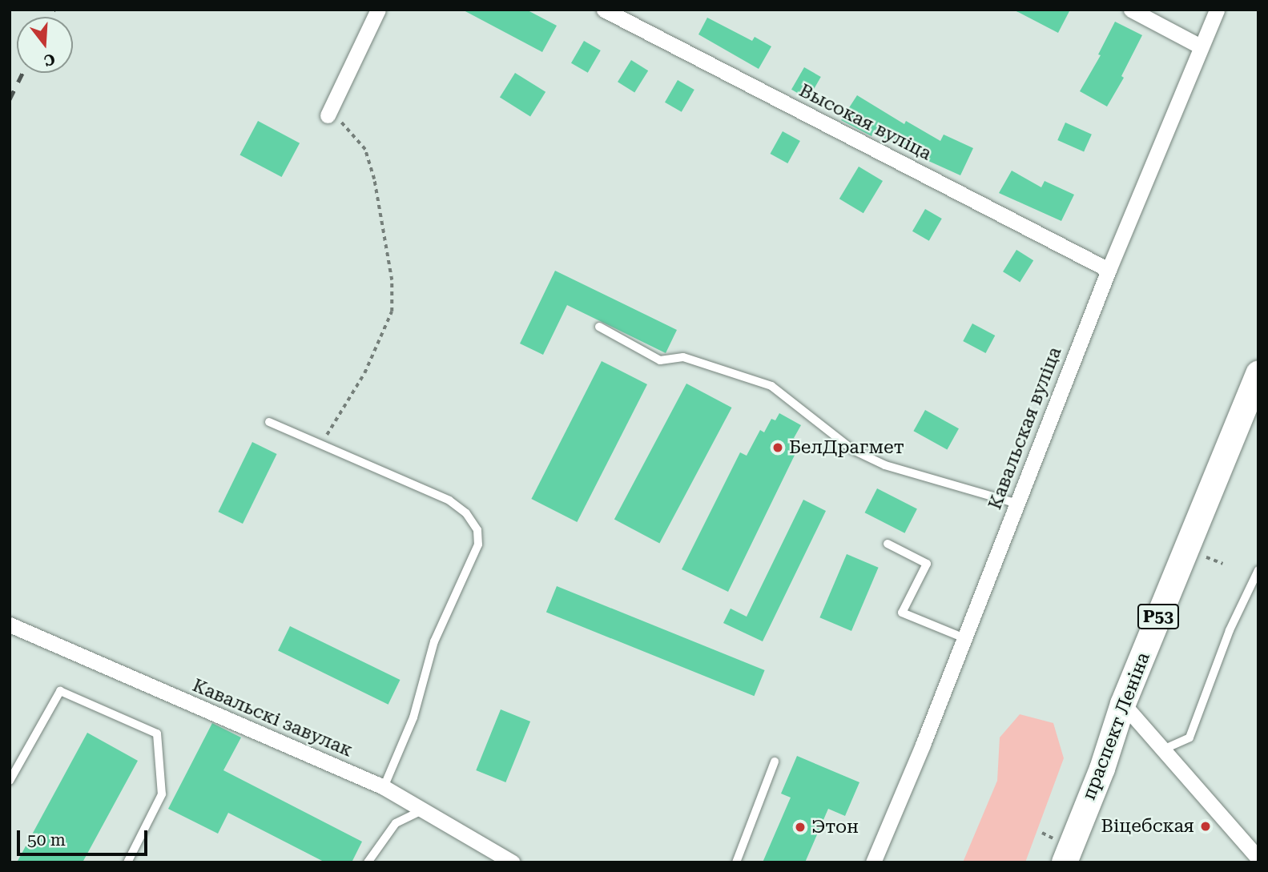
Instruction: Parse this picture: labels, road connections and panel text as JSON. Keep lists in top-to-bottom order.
{
  "streets": {
    "main road": ["Р53", "праспект Леніна"],
    "street": ["Высокая вуліца", "Кавальская вуліца", "Кавальскі завулак"]
  },
  "crossings": [
    ["Высокая вуліца", "Кавальская вуліца"]
  ],
  "places": ["БелДрагмет", "Віцебская", "Этон"],
  "scale_bar": "50 m",
  "north": "bottom"
}
